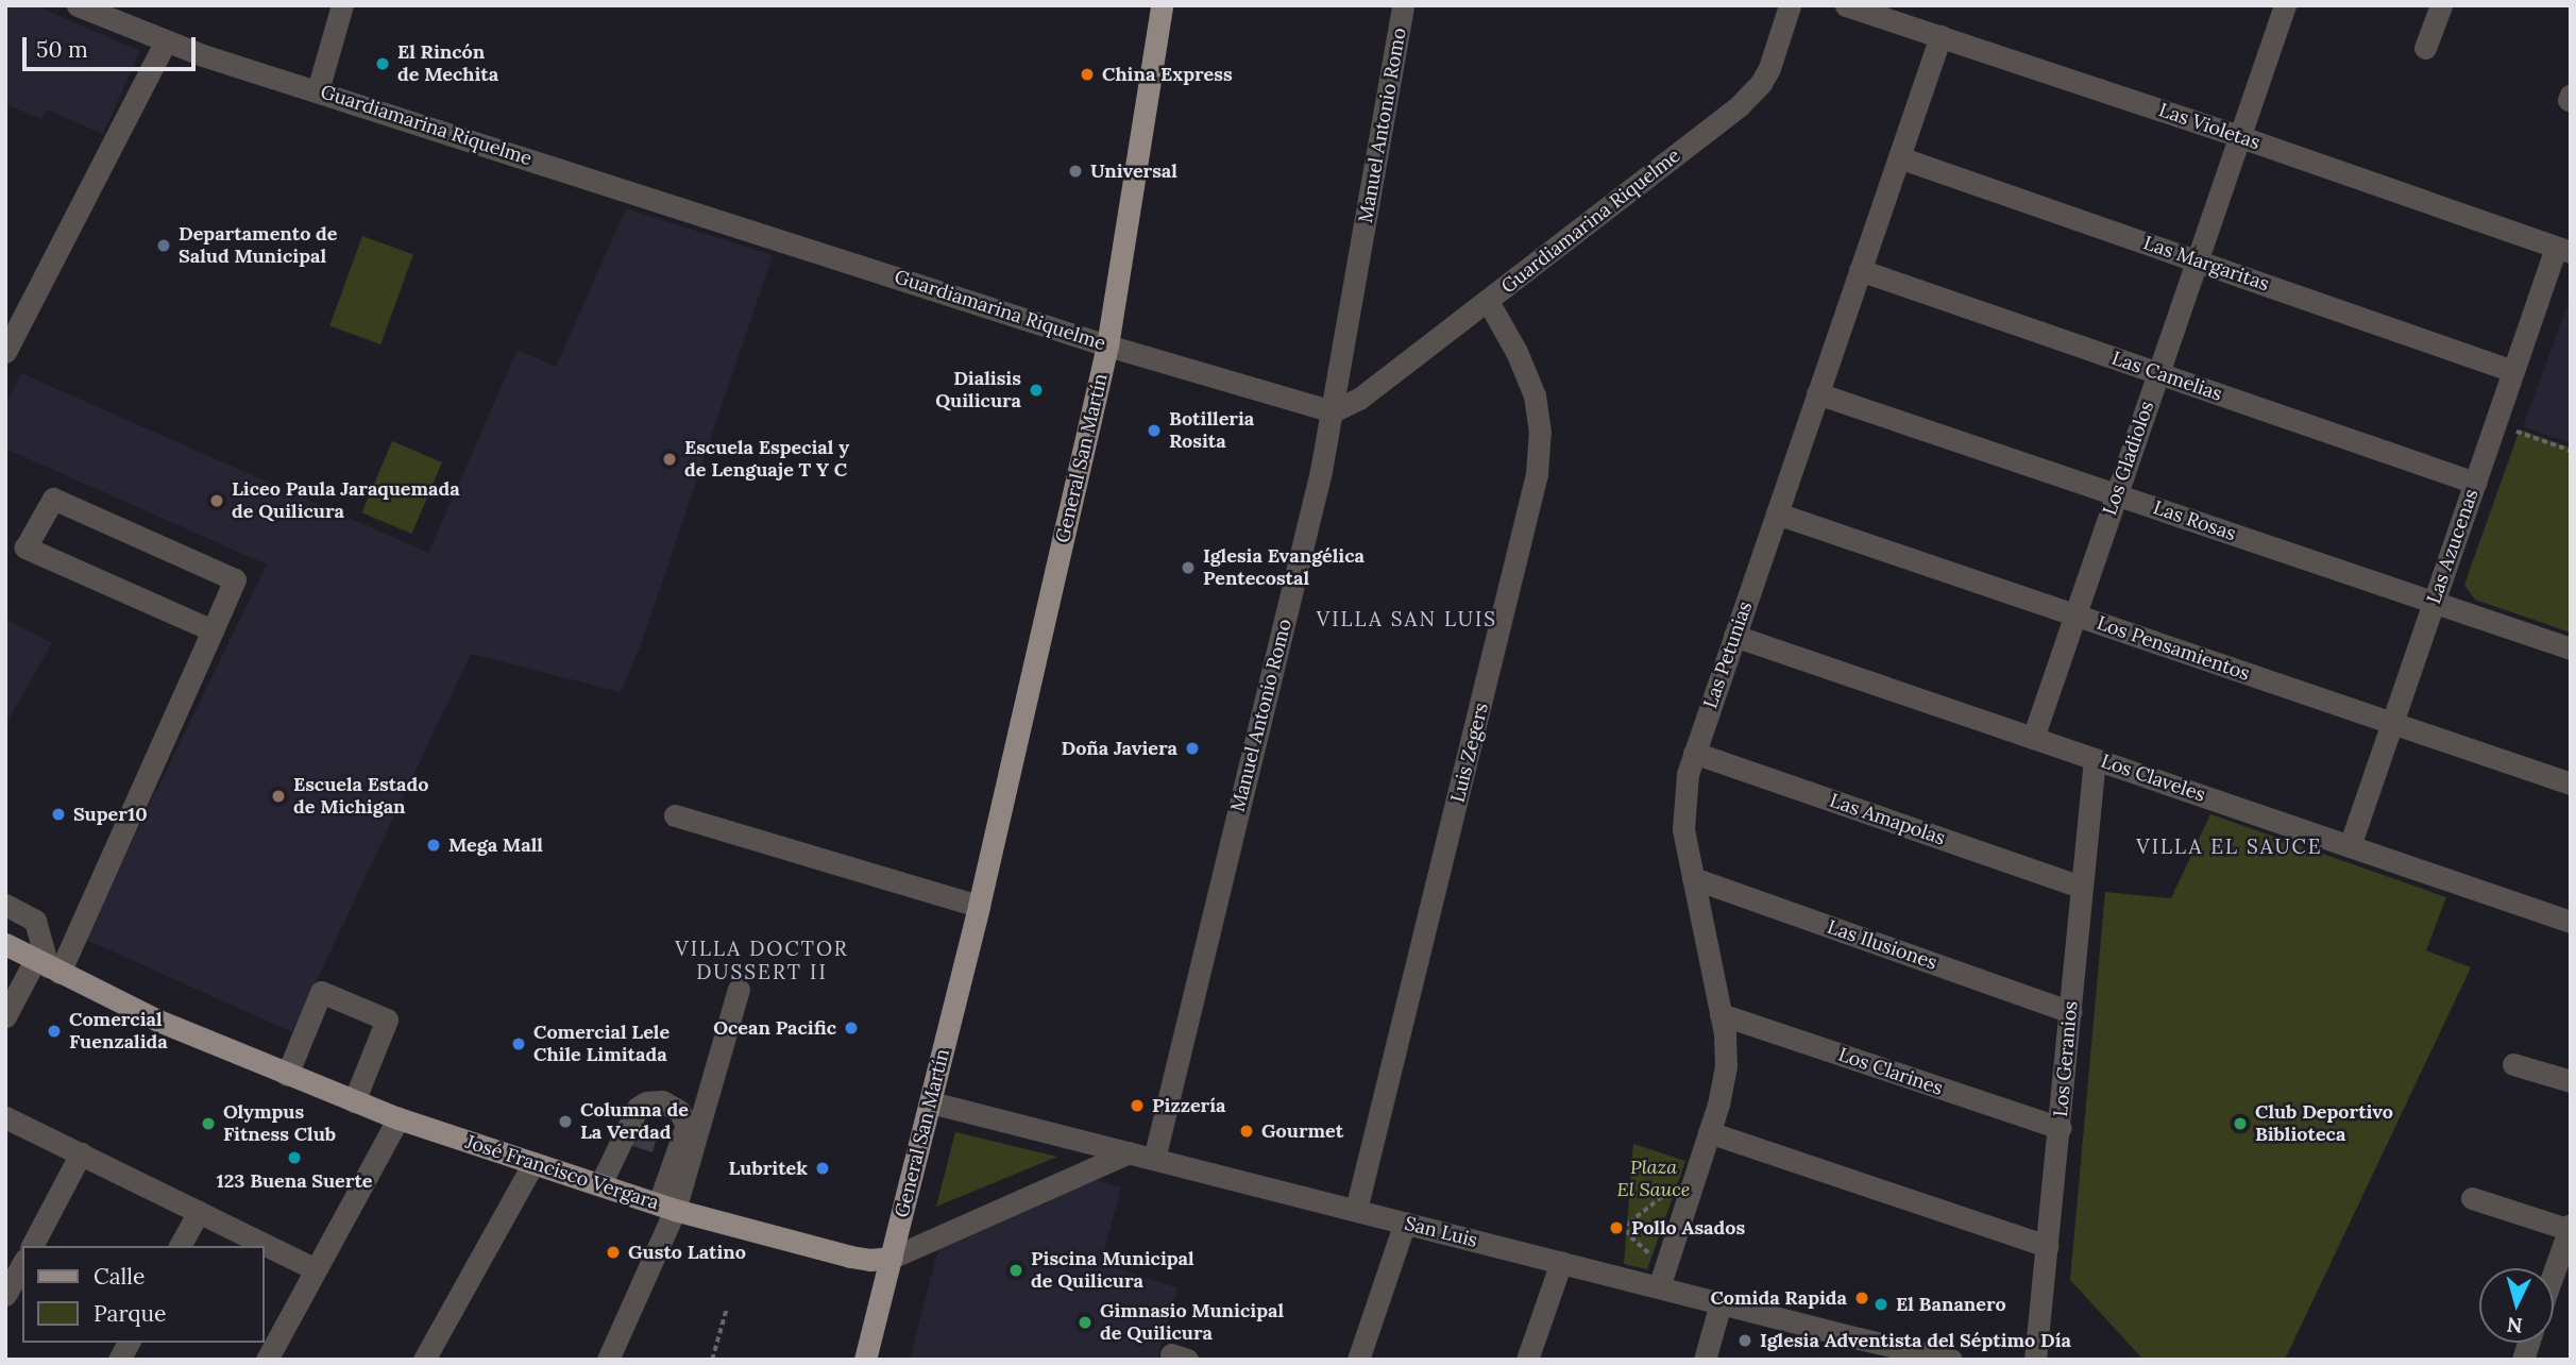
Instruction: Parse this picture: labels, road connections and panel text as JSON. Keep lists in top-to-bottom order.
{
  "streets": {
    "main road": ["General San Martín", "José Francisco Vergara"],
    "street": [
      "Guardiamarina Riquelme",
      "Manuel Antonio Romo",
      "Las Violetas",
      "Las Margaritas",
      "Las Camelias",
      "Los Gladiolos",
      "Las Rosas",
      "Las Azucenas",
      "Los Pensamientos",
      "Las Petunias",
      "Luis Zegers",
      "Los Claveles",
      "Las Amapolas",
      "Las Ilusiones",
      "Los Geranios",
      "Los Clarines",
      "San Luis"
    ]
  },
  "crossings": [
    ["Guardiamarina Riquelme", "Manuel Antonio Romo"],
    ["Guardiamarina Riquelme", "General San Martín"],
    ["Guardiamarina Riquelme", "Luis Zegers"],
    ["Manuel Antonio Romo", "San Luis"],
    ["Las Violetas", "Los Gladiolos"],
    ["Las Violetas", "Las Azucenas"],
    ["Las Violetas", "Las Petunias"],
    ["Las Margaritas", "Los Gladiolos"],
    ["Las Margaritas", "Las Azucenas"],
    ["Las Margaritas", "Las Petunias"],
    ["Las Camelias", "Los Gladiolos"],
    ["Las Camelias", "Las Azucenas"],
    ["Las Camelias", "Las Petunias"],
    ["General San Martín", "José Francisco Vergara"],
    ["General San Martín", "San Luis"],
    ["Los Gladiolos", "Las Rosas"],
    ["Los Gladiolos", "Los Pensamientos"],
    ["Los Gladiolos", "Los Claveles"],
    ["Las Rosas", "Las Azucenas"],
    ["Las Rosas", "Las Petunias"],
    ["Las Azucenas", "Los Pensamientos"],
    ["Las Azucenas", "Los Claveles"],
    ["Los Pensamientos", "Las Petunias"],
    ["Las Petunias", "Los Claveles"],
    ["Las Petunias", "Las Amapolas"],
    ["Las Petunias", "Las Ilusiones"],
    ["Las Petunias", "Los Clarines"],
    ["Las Petunias", "San Luis"],
    ["Luis Zegers", "San Luis"],
    ["Los Claveles", "Los Geranios"],
    ["Las Amapolas", "Los Geranios"],
    ["Las Ilusiones", "Los Geranios"],
    ["Los Geranios", "Los Clarines"],
    ["José Francisco Vergara", "San Luis"]
  ],
  "districts": ["VILLA SAN LUIS", "VILLA EL SAUCE", "VILLA DOCTOR DUSSERT II"],
  "parks": ["Plaza El Sauce"],
  "places": [
    "El Rincón de Mechita",
    "China Express",
    "Universal",
    "Departamento de Salud Municipal",
    "Dialisis Quilicura",
    "Botilleria Rosita",
    "Escuela Especial y de Lenguaje T Y C",
    "Liceo Paula Jaraquemada de Quilicura",
    "Iglesia Evangélica Pentecostal",
    "Doña Javiera",
    "Escuela Estado de Michigan",
    "Super10",
    "Mega Mall",
    "Ocean Pacific",
    "Comercial Fuenzalida",
    "Comercial Lele Chile Limitada",
    "Pizzería",
    "Columna de La Verdad",
    "Olympus Fitness Club",
    "Club Deportivo Biblioteca",
    "Gourmet",
    "123 Buena Suerte",
    "Lubritek",
    "Pollo Asados",
    "Gusto Latino",
    "Piscina Municipal de Quilicura",
    "Comida Rapida",
    "El Bananero",
    "Gimnasio Municipal de Quilicura",
    "Iglesia Adventista del Séptimo Día"
  ],
  "legend": ["Calle", "Parque"],
  "scale_bar": "50 m",
  "north": "bottom"
}
